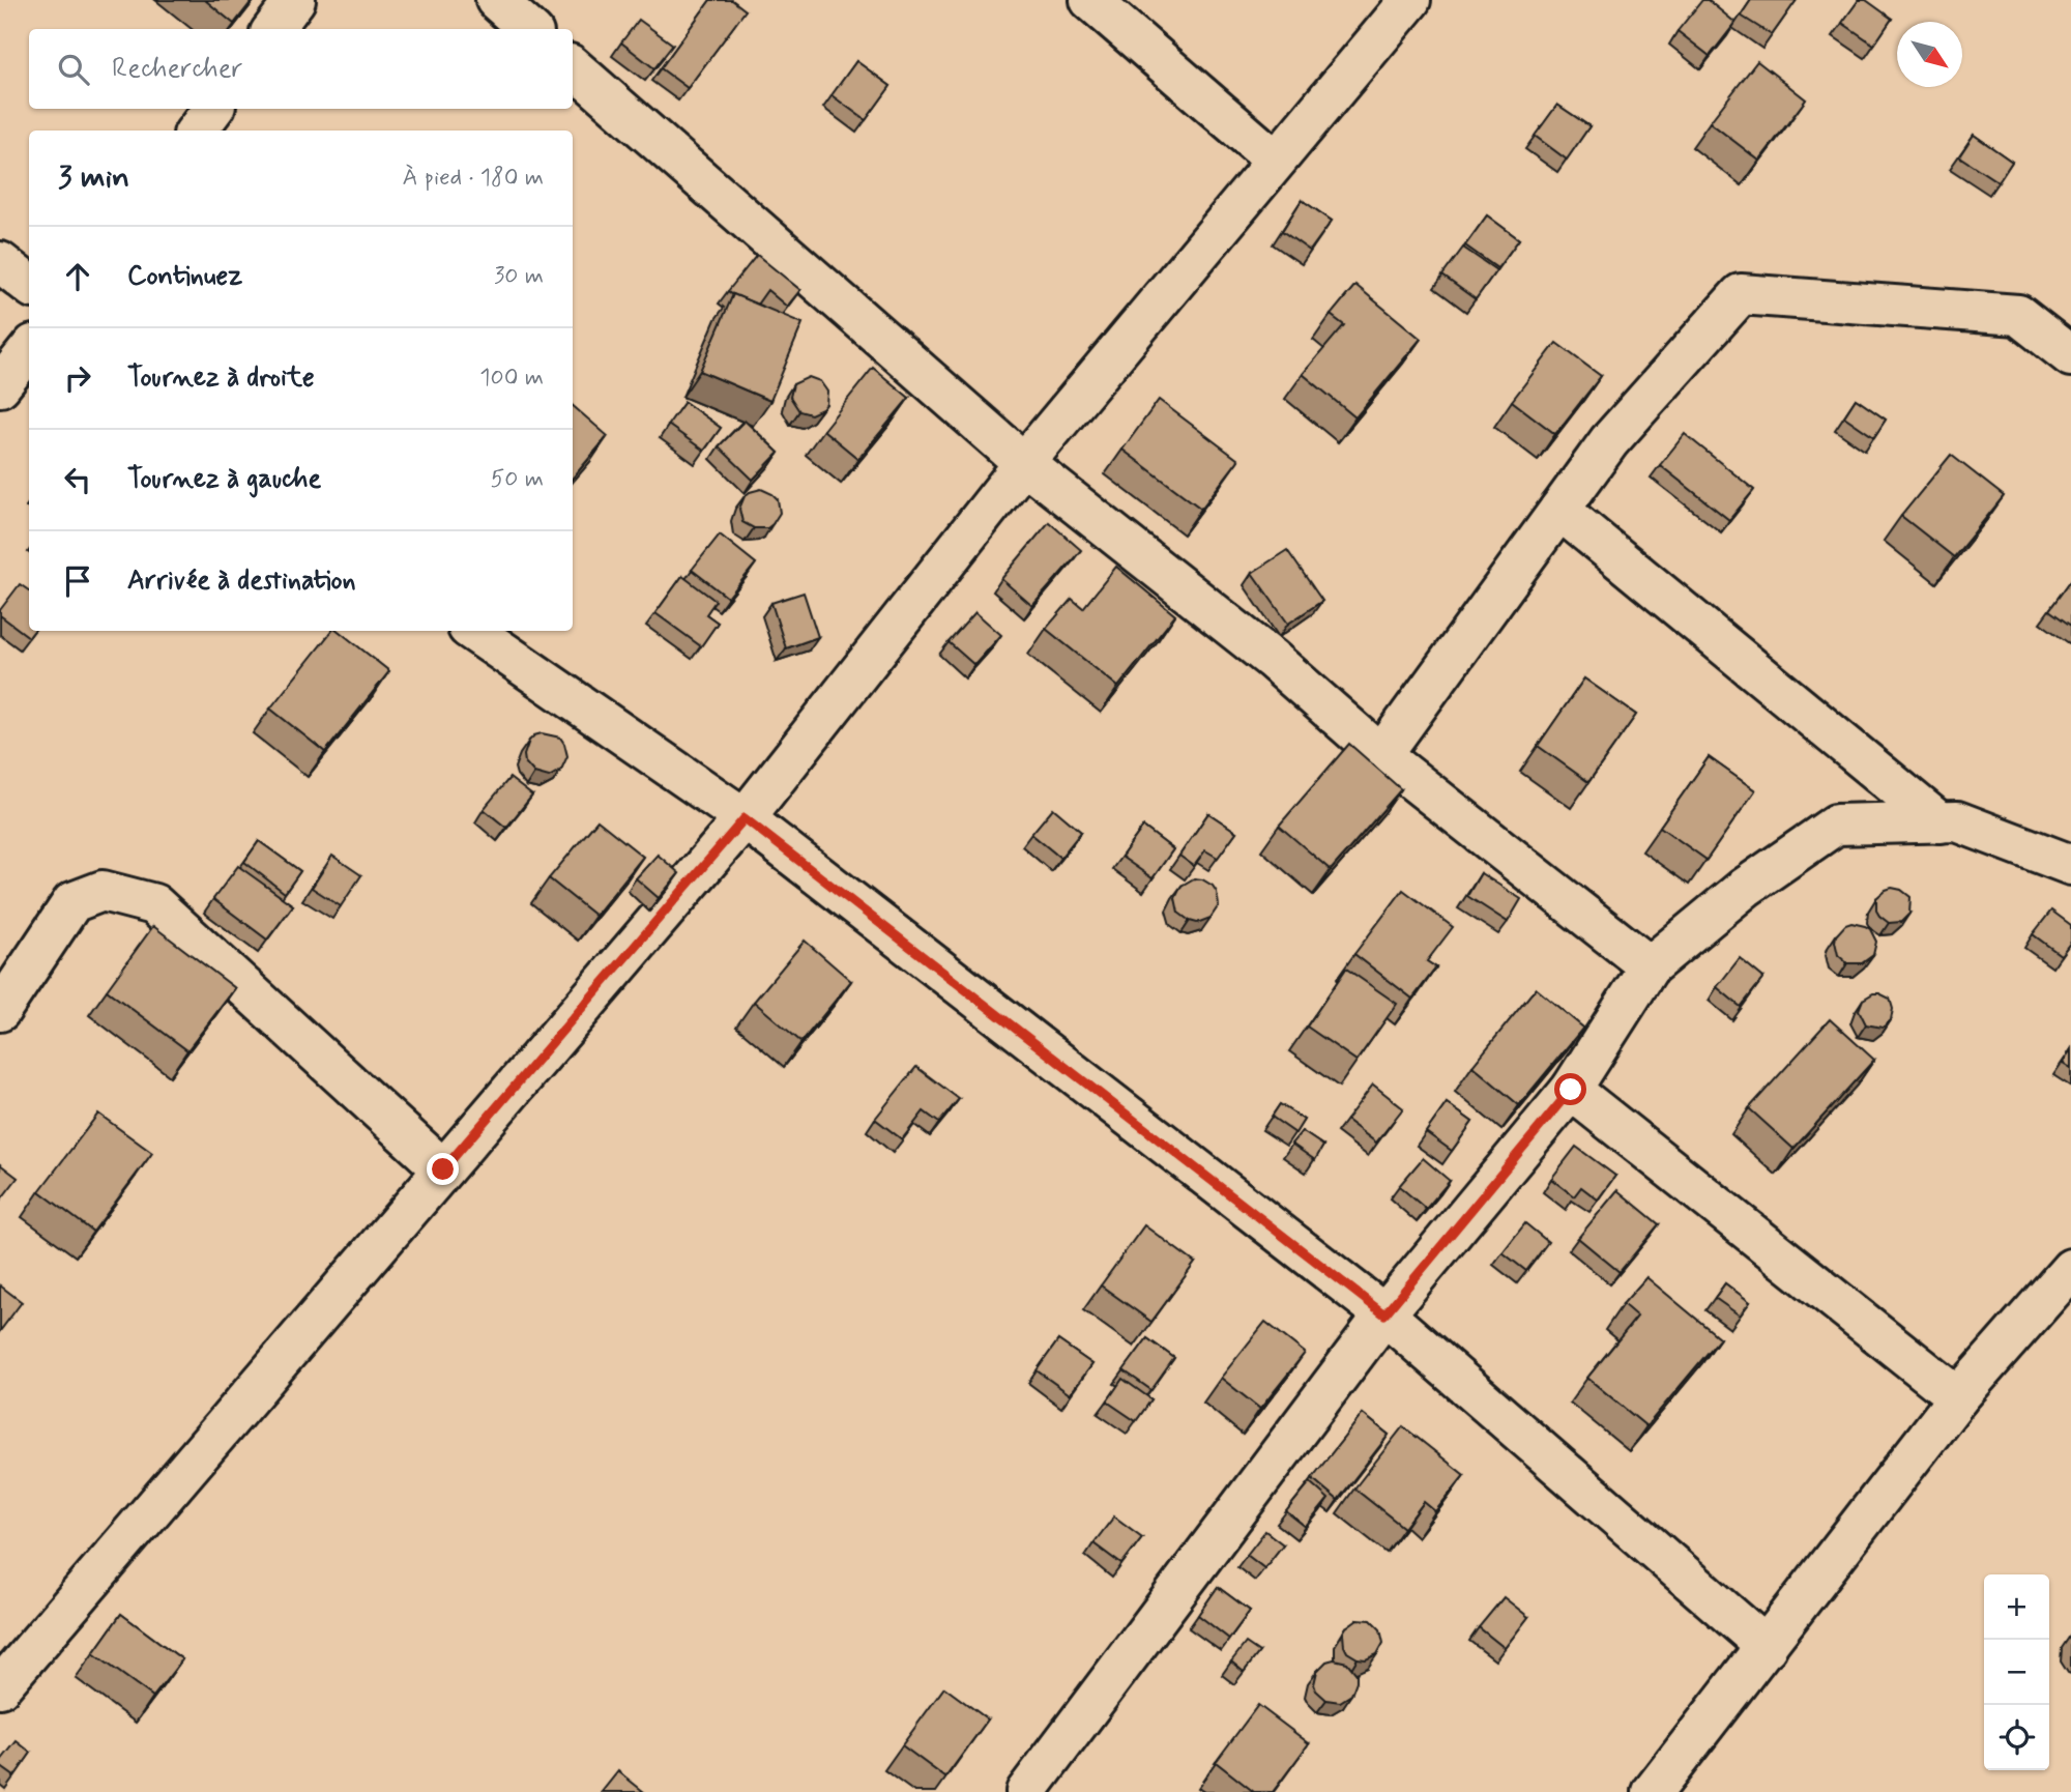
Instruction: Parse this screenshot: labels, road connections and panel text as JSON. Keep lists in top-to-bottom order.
{
  "north": "bottom right",
  "page": {
    "search": "Rechercher",
    "heading": ["3 min", "À pied · 180 m"],
    "list": [
      ["Continuez", "30 m"],
      ["Tournez à droite", "100 m"],
      ["Tournez à gauche", "50 m"],
      "Arrivée à destination"
    ],
    "map_buttons": ["+", "−"]
  }
}
